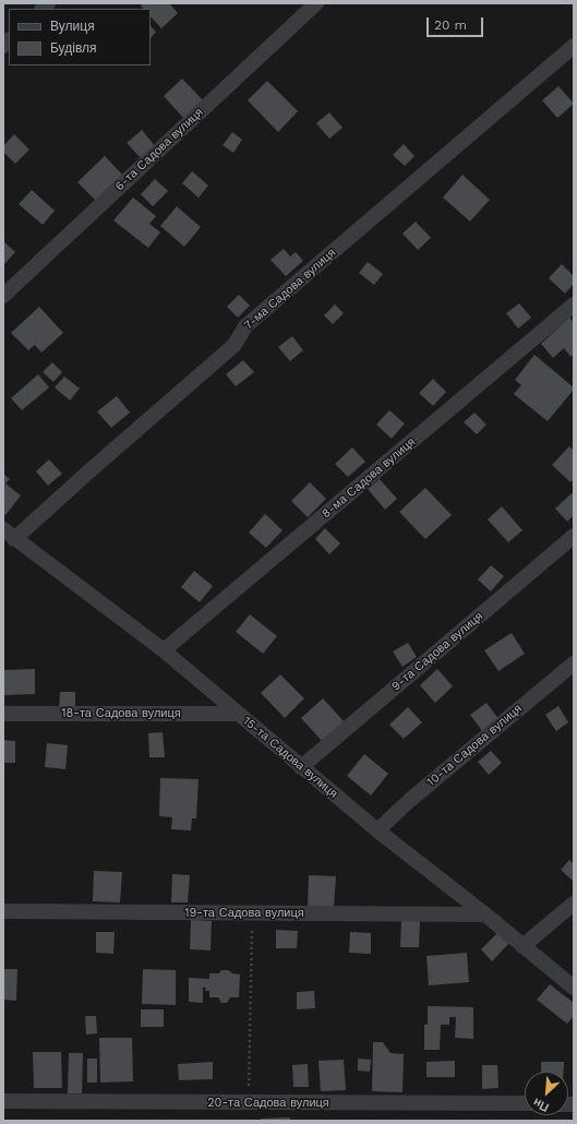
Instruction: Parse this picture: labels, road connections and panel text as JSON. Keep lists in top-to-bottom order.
{
  "streets": {
    "street": [
      "6-та Садова вулиця",
      "7-ма Садова вулиця",
      "8-ма Садова вулиця",
      "9-та Садова вулиця",
      "18-та Садова вулиця",
      "10-та Садова вулиця",
      "15-та Садова вулиця",
      "19-та Садова вулиця",
      "20-та Садова вулиця"
    ]
  },
  "crossings": [
    ["7-ма Садова вулиця", "15-та Садова вулиця"],
    ["8-ма Садова вулиця", "15-та Садова вулиця"],
    ["9-та Садова вулиця", "15-та Садова вулиця"],
    ["18-та Садова вулиця", "15-та Садова вулиця"],
    ["10-та Садова вулиця", "15-та Садова вулиця"],
    ["15-та Садова вулиця", "19-та Садова вулиця"]
  ],
  "legend": ["Вулиця", "Будівля"],
  "scale_bar": "20 m",
  "north": "bottom left"
}
